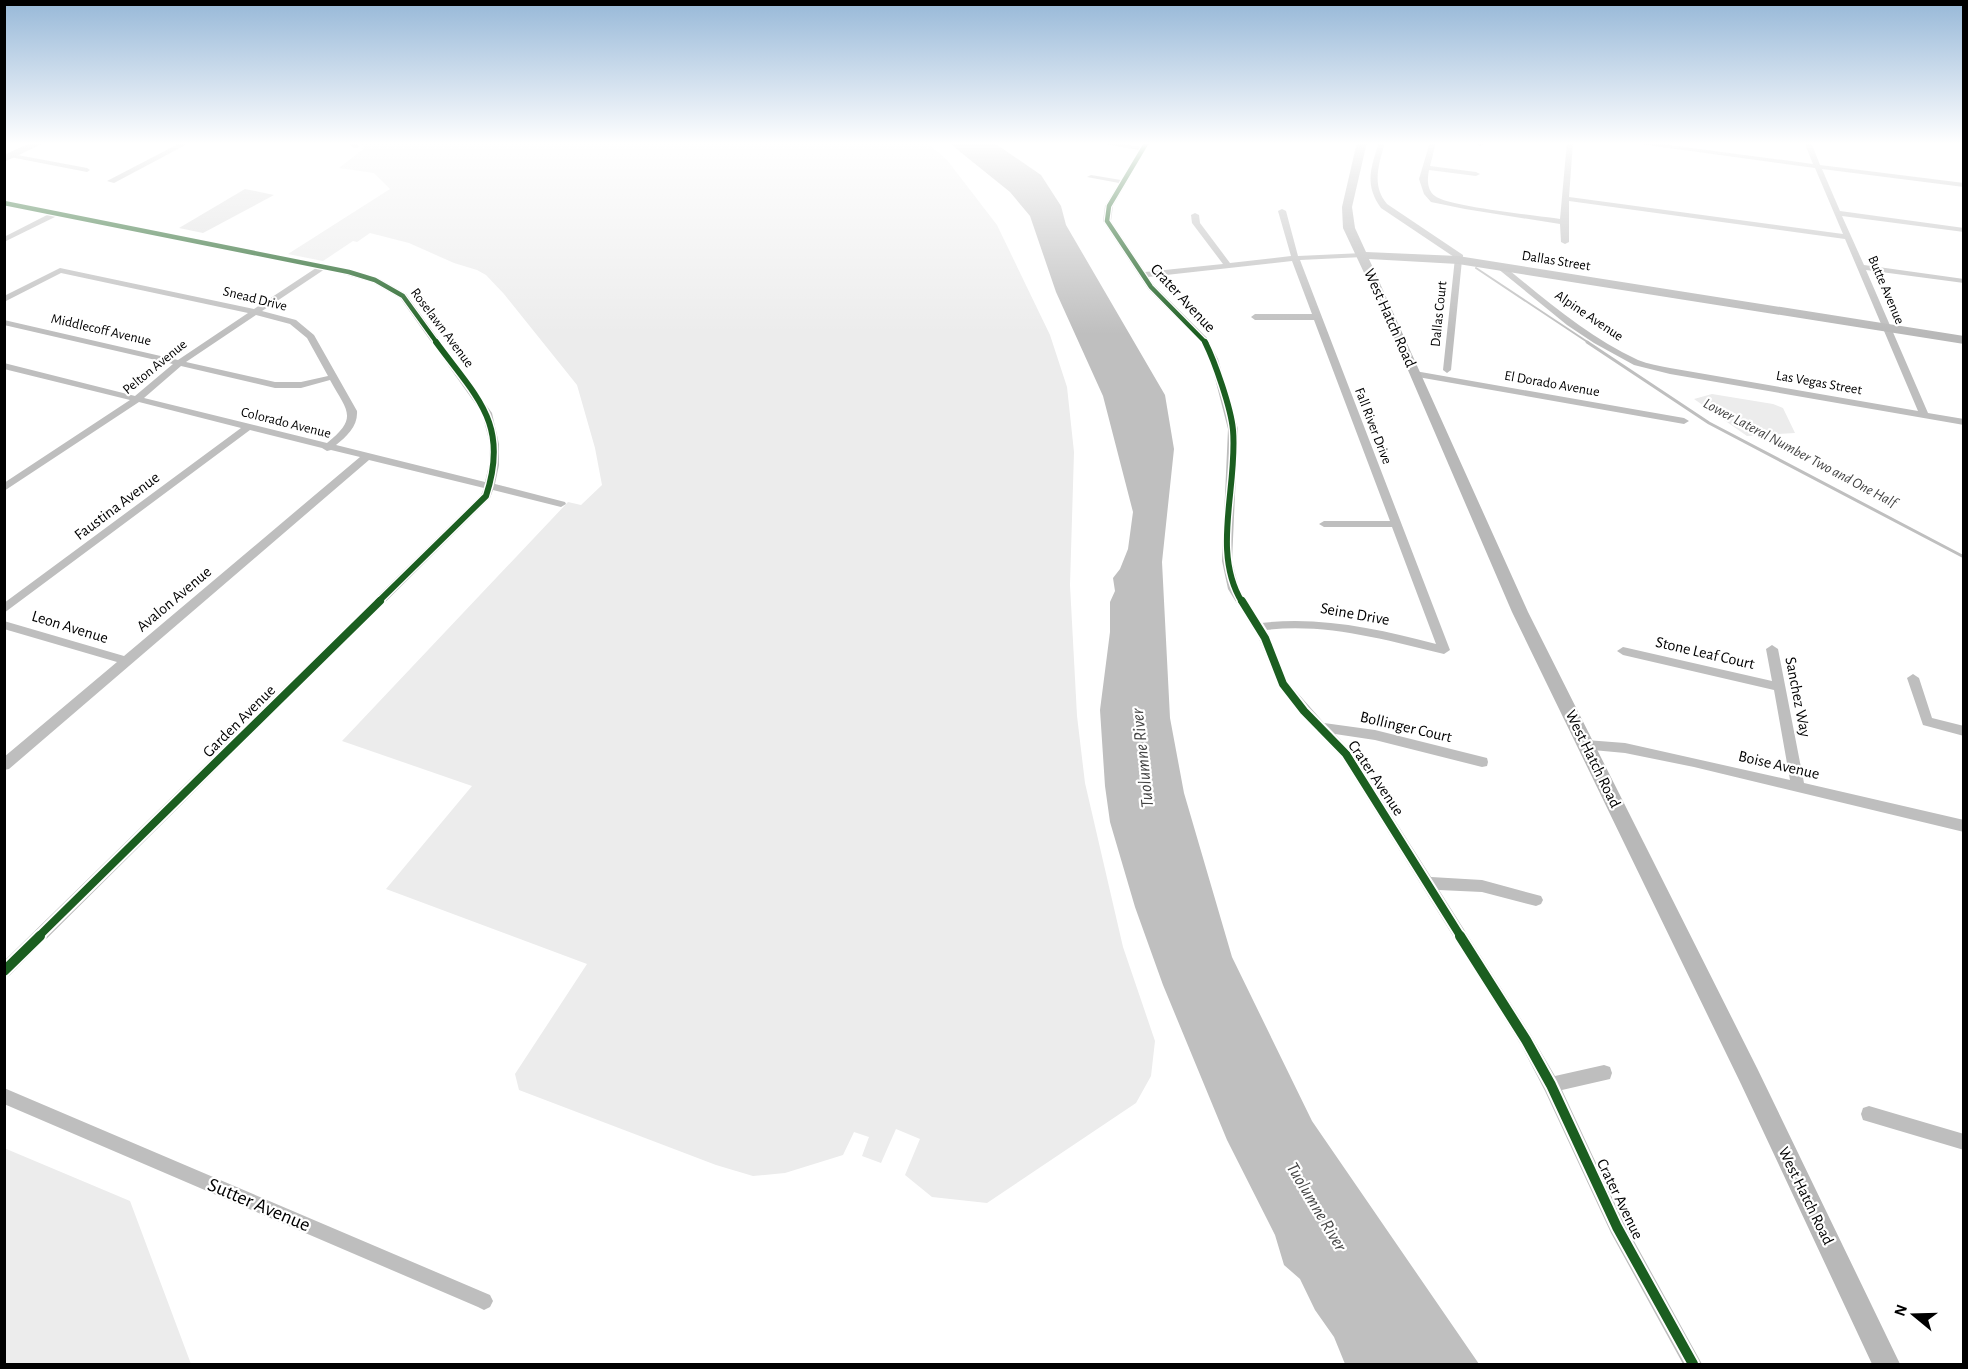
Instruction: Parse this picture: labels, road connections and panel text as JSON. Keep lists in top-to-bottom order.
{
  "streets": {
    "main road": ["Dallas Street", "West Hatch Road"],
    "street": [
      "Butte Avenue",
      "Crater Avenue",
      "Snead Drive",
      "Dallas Court",
      "Alpine Avenue",
      "Roselawn Avenue",
      "Middlecoff Avenue",
      "Pelton Avenue",
      "Las Vegas Street",
      "El Dorado Avenue",
      "Colorado Avenue",
      "Fall River Drive",
      "Faustina Avenue",
      "Avalon Avenue",
      "Seine Drive",
      "Leon Avenue",
      "Stone Leaf Court",
      "Sanchez Way",
      "Garden Avenue",
      "Bollinger Court",
      "Boise Avenue",
      "Sutter Avenue"
    ]
  },
  "crossings": [
    ["Dallas Street", "Butte Avenue"],
    ["Dallas Street", "Crater Avenue"],
    ["Dallas Street", "Dallas Court"],
    ["Dallas Street", "Alpine Avenue"],
    ["Dallas Street", "West Hatch Road"],
    ["Dallas Street", "Fall River Drive"],
    ["Butte Avenue", "Las Vegas Street"],
    ["Crater Avenue", "Seine Drive"],
    ["Crater Avenue", "Bollinger Court"],
    ["Snead Drive", "Middlecoff Avenue"],
    ["Snead Drive", "Pelton Avenue"],
    ["Snead Drive", "Colorado Avenue"],
    ["Alpine Avenue", "Las Vegas Street"],
    ["West Hatch Road", "El Dorado Avenue"],
    ["West Hatch Road", "Boise Avenue"],
    ["Roselawn Avenue", "Pelton Avenue"],
    ["Roselawn Avenue", "Colorado Avenue"],
    ["Roselawn Avenue", "Garden Avenue"],
    ["Middlecoff Avenue", "Pelton Avenue"],
    ["Pelton Avenue", "Colorado Avenue"],
    ["Colorado Avenue", "Faustina Avenue"],
    ["Colorado Avenue", "Avalon Avenue"],
    ["Colorado Avenue", "Garden Avenue"],
    ["Fall River Drive", "Seine Drive"],
    ["Avalon Avenue", "Leon Avenue"],
    ["Stone Leaf Court", "Sanchez Way"],
    ["Sanchez Way", "Boise Avenue"]
  ],
  "water": ["Lower Lateral Number Two and One Half", "Tuolumne River"],
  "north": "left"
}
